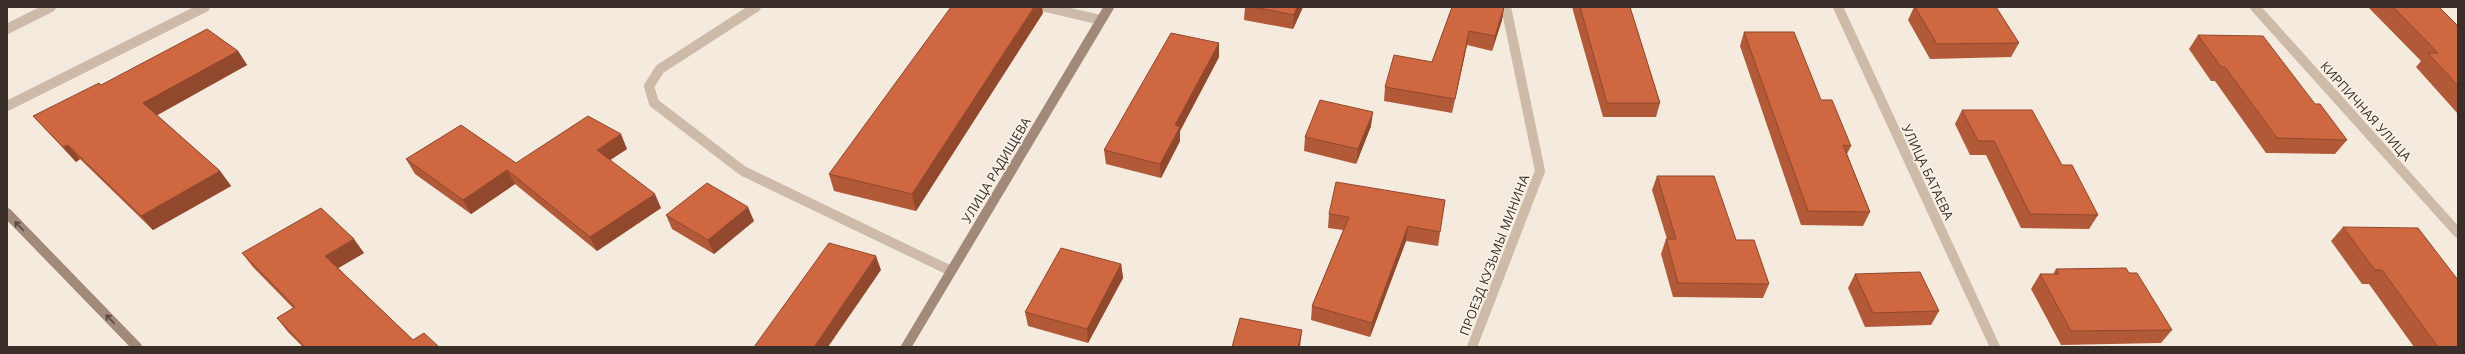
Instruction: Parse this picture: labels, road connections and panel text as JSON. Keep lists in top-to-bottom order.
{
  "streets": {
    "main road": ["УЛИЦА РАДИЩЕВА"],
    "street": ["КИРПИЧНАЯ УЛИЦА", "УЛИЦА БАТАЕВА", "ПРОЕЗД КУЗЬМЫ МИНИНА"]
  }
}
